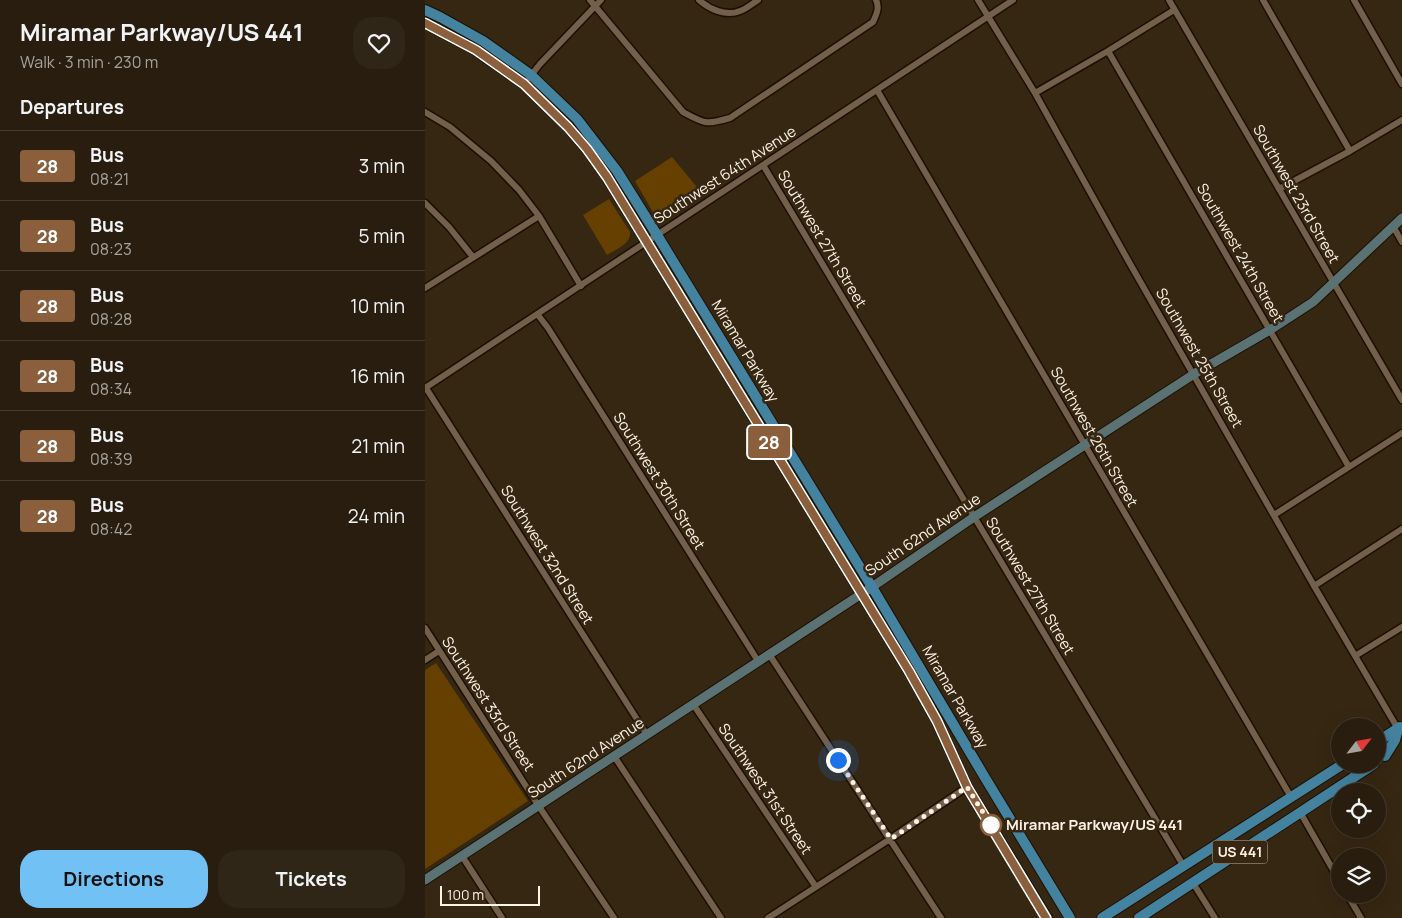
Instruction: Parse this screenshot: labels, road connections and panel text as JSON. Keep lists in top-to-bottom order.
{
  "streets": {
    "main road": ["Miramar Parkway", "US 441"],
    "street": [
      "Southwest 64th Avenue",
      "Southwest 23rd Street",
      "Southwest 27th Street",
      "Southwest 24th Street",
      "Southwest 25th Street",
      "Southwest 26th Street",
      "Southwest 30th Street",
      "South 62nd Avenue",
      "Southwest 32nd Street",
      "Southwest 33rd Street",
      "Southwest 31st Street"
    ]
  },
  "crossings": [
    ["Southwest 64th Avenue", "Southwest 27th Street"],
    ["Southwest 64th Avenue", "Miramar Parkway"],
    ["Southwest 64th Avenue", "Southwest 25th Street"],
    ["Southwest 64th Avenue", "Southwest 26th Street"],
    ["Southwest 64th Avenue", "Southwest 30th Street"],
    ["Southwest 64th Avenue", "Southwest 32nd Street"],
    ["Southwest 23rd Street", "South 62nd Avenue"],
    ["Southwest 27th Street", "South 62nd Avenue"],
    ["Southwest 27th Street", "US 441"],
    ["Southwest 24th Street", "South 62nd Avenue"],
    ["Miramar Parkway", "South 62nd Avenue"],
    ["Southwest 25th Street", "South 62nd Avenue"],
    ["Southwest 26th Street", "South 62nd Avenue"],
    ["Southwest 26th Street", "US 441"],
    ["Southwest 30th Street", "South 62nd Avenue"],
    ["South 62nd Avenue", "Southwest 32nd Street"],
    ["South 62nd Avenue", "Southwest 33rd Street"],
    ["South 62nd Avenue", "Southwest 31st Street"]
  ],
  "places": ["Miramar Parkway/US 441"],
  "lines": ["bus line 28"],
  "scale_bar": "100 m",
  "north": "top right",
  "page": {
    "heading": [
      ["Miramar Parkway/US 441", "Walk · 3 min · 230 m"],
      "Departures"
    ],
    "on_map": "28",
    "list": [
      {
        "mark": "28",
        "name": "Bus",
        "note": "08:21",
        "value": "3 min"
      },
      {
        "mark": "28",
        "name": "Bus",
        "note": "08:23",
        "value": "5 min"
      },
      {
        "mark": "28",
        "name": "Bus",
        "note": "08:28",
        "value": "10 min"
      },
      {
        "mark": "28",
        "name": "Bus",
        "note": "08:34",
        "value": "16 min"
      },
      {
        "mark": "28",
        "name": "Bus",
        "note": "08:39",
        "value": "21 min"
      },
      {
        "mark": "28",
        "name": "Bus",
        "note": "08:42",
        "value": "24 min"
      }
    ],
    "buttons": ["Directions", "Tickets"],
    "scale": "100 m"
  }
}
